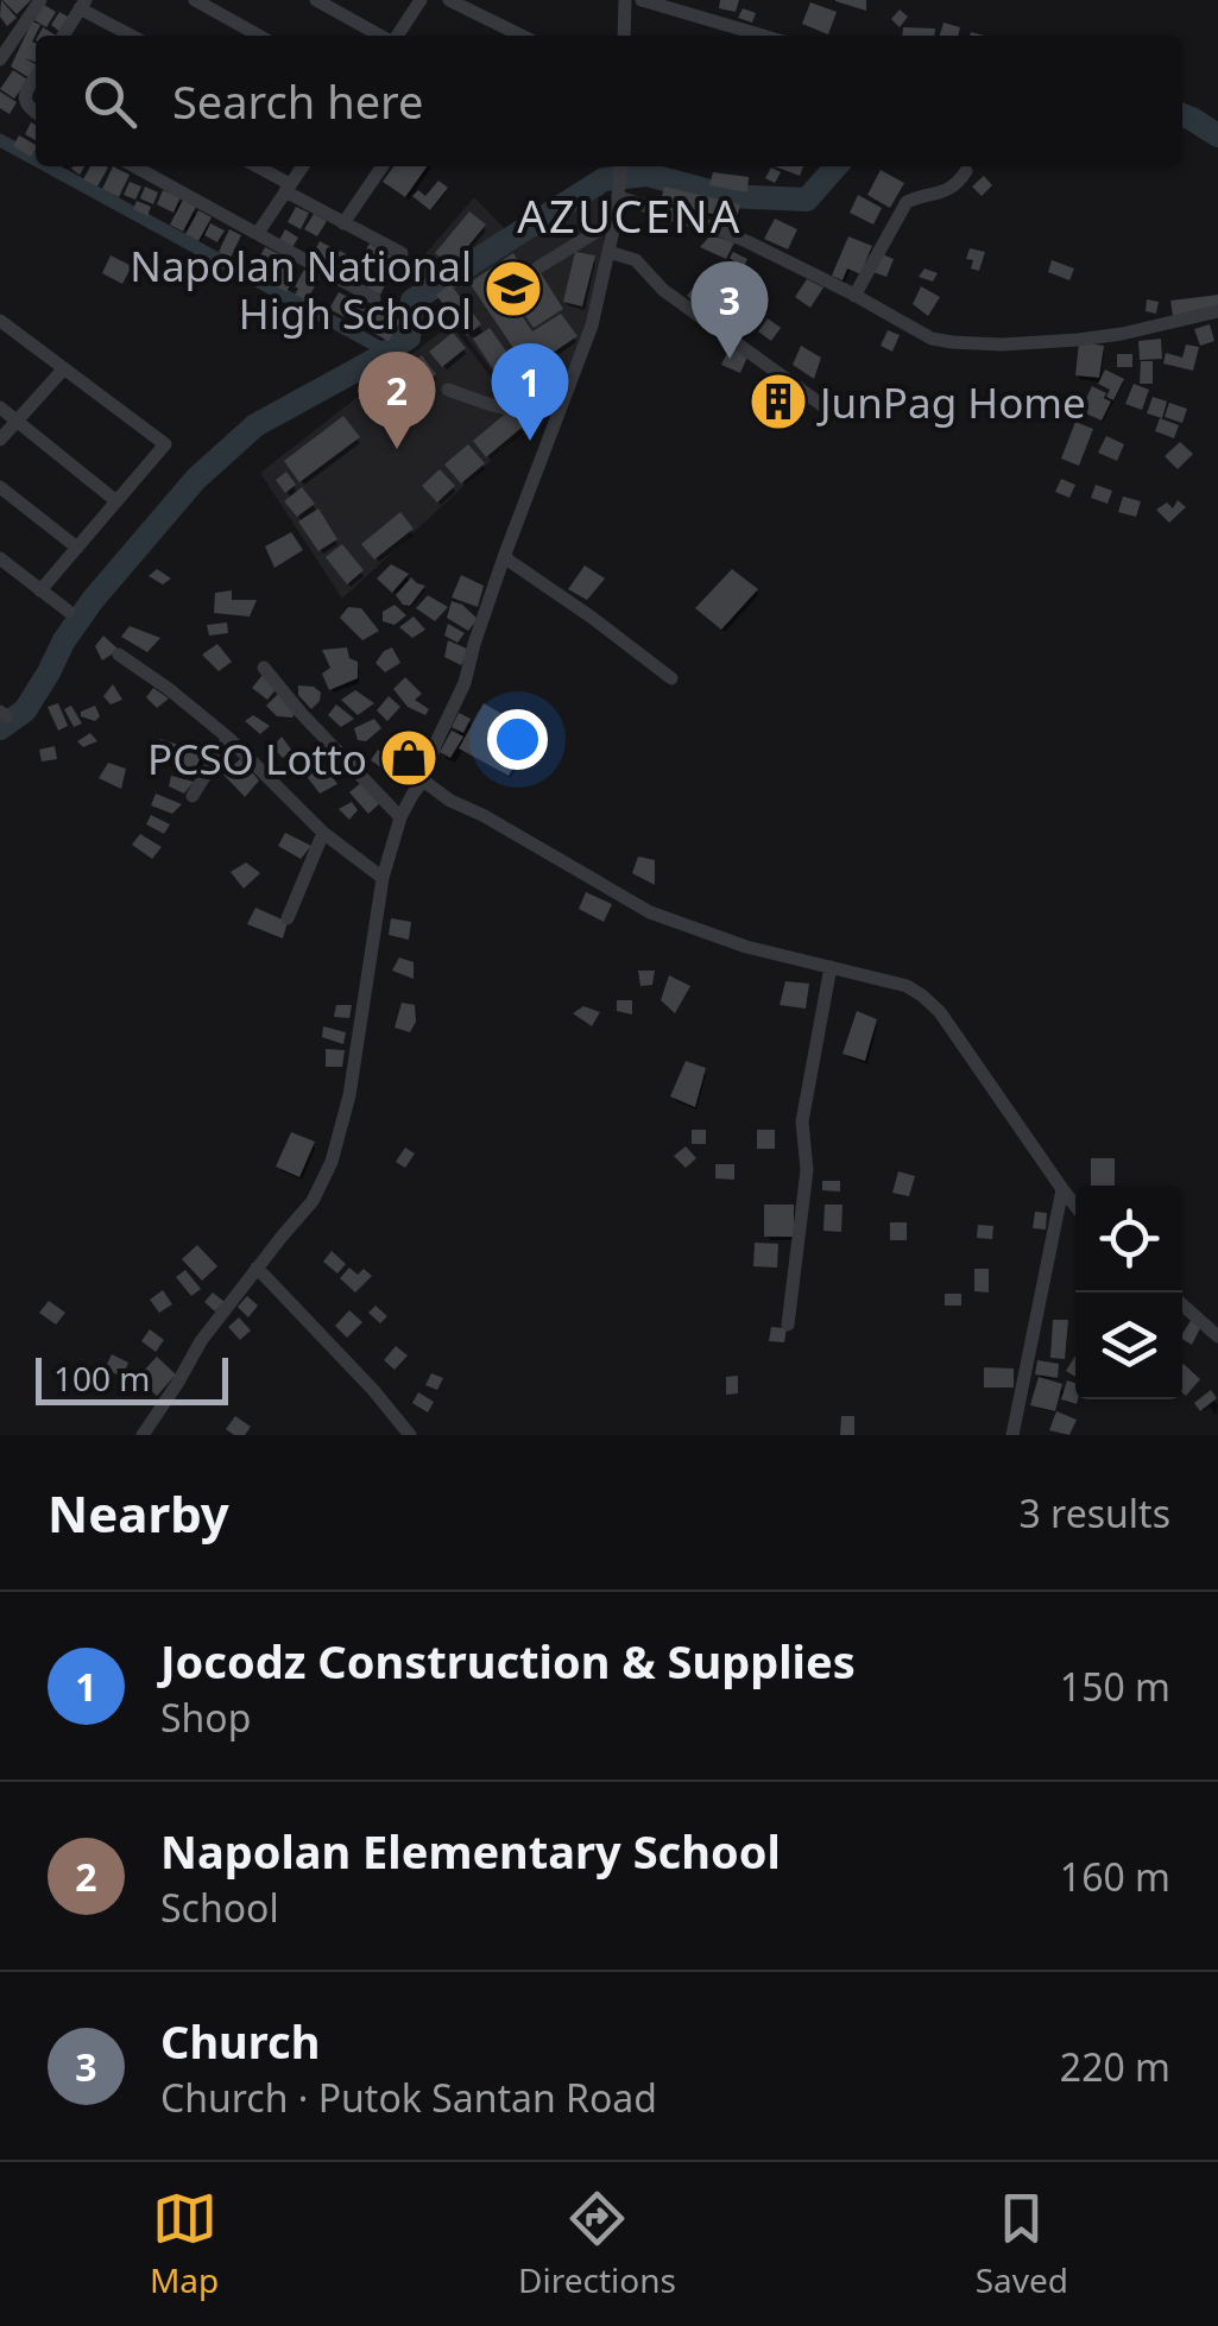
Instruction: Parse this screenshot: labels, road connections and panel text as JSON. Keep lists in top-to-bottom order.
{
  "districts": ["AZUCENA"],
  "places": {
    "school or university": ["Napolan National High School"],
    "building": ["JunPag Home"],
    "shop": ["PCSO Lotto"]
  },
  "scale_bar": "100 m",
  "page": {
    "search": "Search here",
    "pins": ["3", "1", "2"],
    "scale": "100 m",
    "heading": ["Nearby", "3 results"],
    "list": [
      {
        "mark": "1",
        "name": "Jocodz Construction & Supplies",
        "note": "Shop",
        "value": "150 m"
      },
      {
        "mark": "2",
        "name": "Napolan Elementary School",
        "note": "School",
        "value": "160 m"
      },
      {
        "mark": "3",
        "name": "Church",
        "note": "Church · Putok Santan Road",
        "value": "220 m"
      }
    ],
    "nav": ["Map", "Directions", "Saved"]
  }
}
